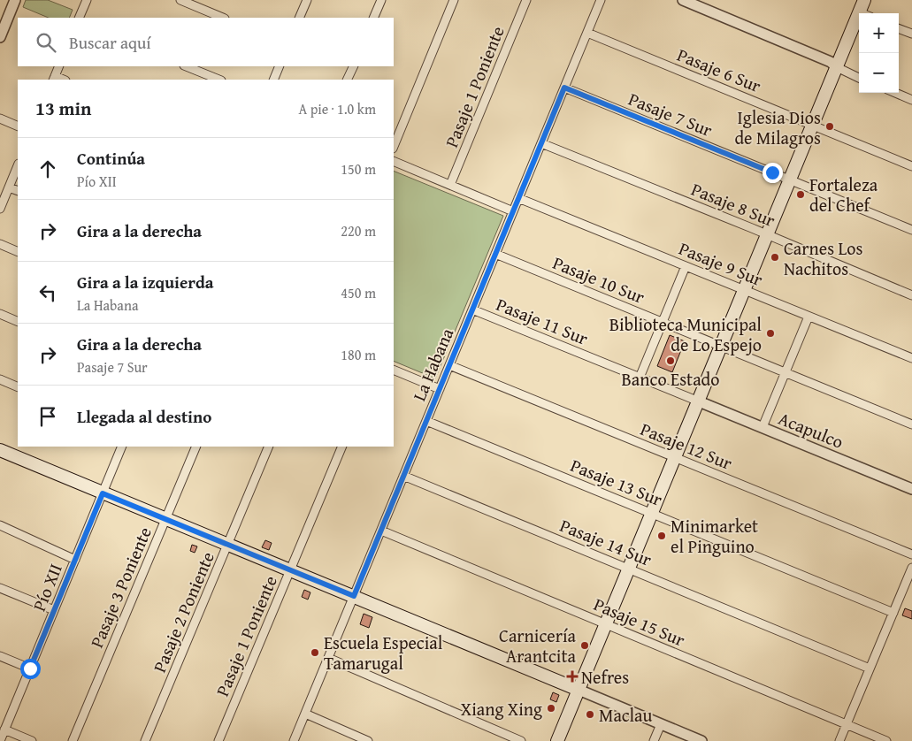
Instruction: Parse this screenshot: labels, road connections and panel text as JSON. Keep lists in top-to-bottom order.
{
  "streets": {
    "street": [
      "Pasaje 6 Sur",
      "Pasaje 1 Poniente",
      "Pasaje 7 Sur",
      "Pasaje 8 Sur",
      "Pasaje 9 Sur",
      "Pasaje 10 Sur",
      "Pasaje 11 Sur",
      "La Habana",
      "Acapulco",
      "Pasaje 12 Sur",
      "Pasaje 13 Sur",
      "Pasaje 14 Sur",
      "Pío XII",
      "Pasaje 3 Poniente",
      "Pasaje 2 Poniente",
      "Pasaje 15 Sur"
    ]
  },
  "crossings": [
    ["Pasaje 6 Sur", "La Habana"],
    ["Pasaje 7 Sur", "La Habana"],
    ["Pasaje 8 Sur", "La Habana"],
    ["Pasaje 9 Sur", "La Habana"],
    ["Pasaje 10 Sur", "La Habana"],
    ["Pasaje 11 Sur", "La Habana"],
    ["Pasaje 11 Sur", "Acapulco"],
    ["La Habana", "Pasaje 12 Sur"],
    ["La Habana", "Pasaje 13 Sur"],
    ["La Habana", "Pasaje 14 Sur"],
    ["La Habana", "Pasaje 15 Sur"]
  ],
  "places": {
    "other": [
      "Iglesia Dios de Milagros",
      "Fortaleza del Chef",
      "Carnes Los Nachitos",
      "Biblioteca Municipal de Lo Espejo",
      "Banco Estado",
      "Minimarket el Pinguino",
      "Carnicería Arantcita",
      "Escuela Especial Tamarugal",
      "Xiang Xing",
      "Maclau"
    ],
    "health": ["Nefres"]
  },
  "page": {
    "map_buttons": ["+", "−"],
    "search": "Buscar aquí",
    "heading": ["13 min", "A pie · 1.0 km"],
    "list": [
      ["Continúa", "Pío XII", "150 m"],
      ["Gira a la derecha", "220 m"],
      ["Gira a la izquierda", "La Habana", "450 m"],
      ["Gira a la derecha", "Pasaje 7 Sur", "180 m"],
      "Llegada al destino"
    ]
  }
}
